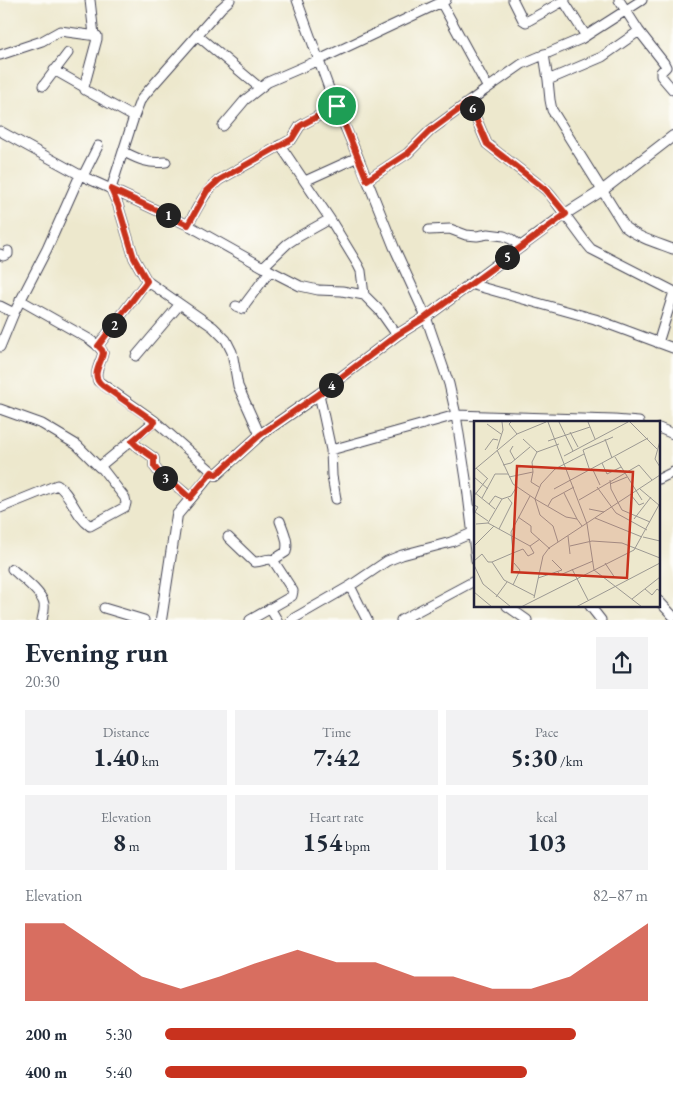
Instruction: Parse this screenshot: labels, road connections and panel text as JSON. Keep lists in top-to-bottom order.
{
  "page": {
    "pins": [
      "6",
      "1",
      "5",
      "2",
      "4",
      "3"
    ],
    "heading": ["Evening run", "20:30"],
    "stats": [
      ["Distance", "1.40 km"],
      ["Time", "7:42"],
      ["Pace", "5:30 /km"],
      ["Elevation", "8 m"],
      ["Heart rate", "154 bpm"],
      ["kcal", "103"]
    ],
    "chart": ["Elevation", "82–87 m"],
    "list": [
      {
        "name": "200 m",
        "note": "5:30"
      },
      {
        "name": "400 m",
        "note": "5:40"
      }
    ]
  }
}
